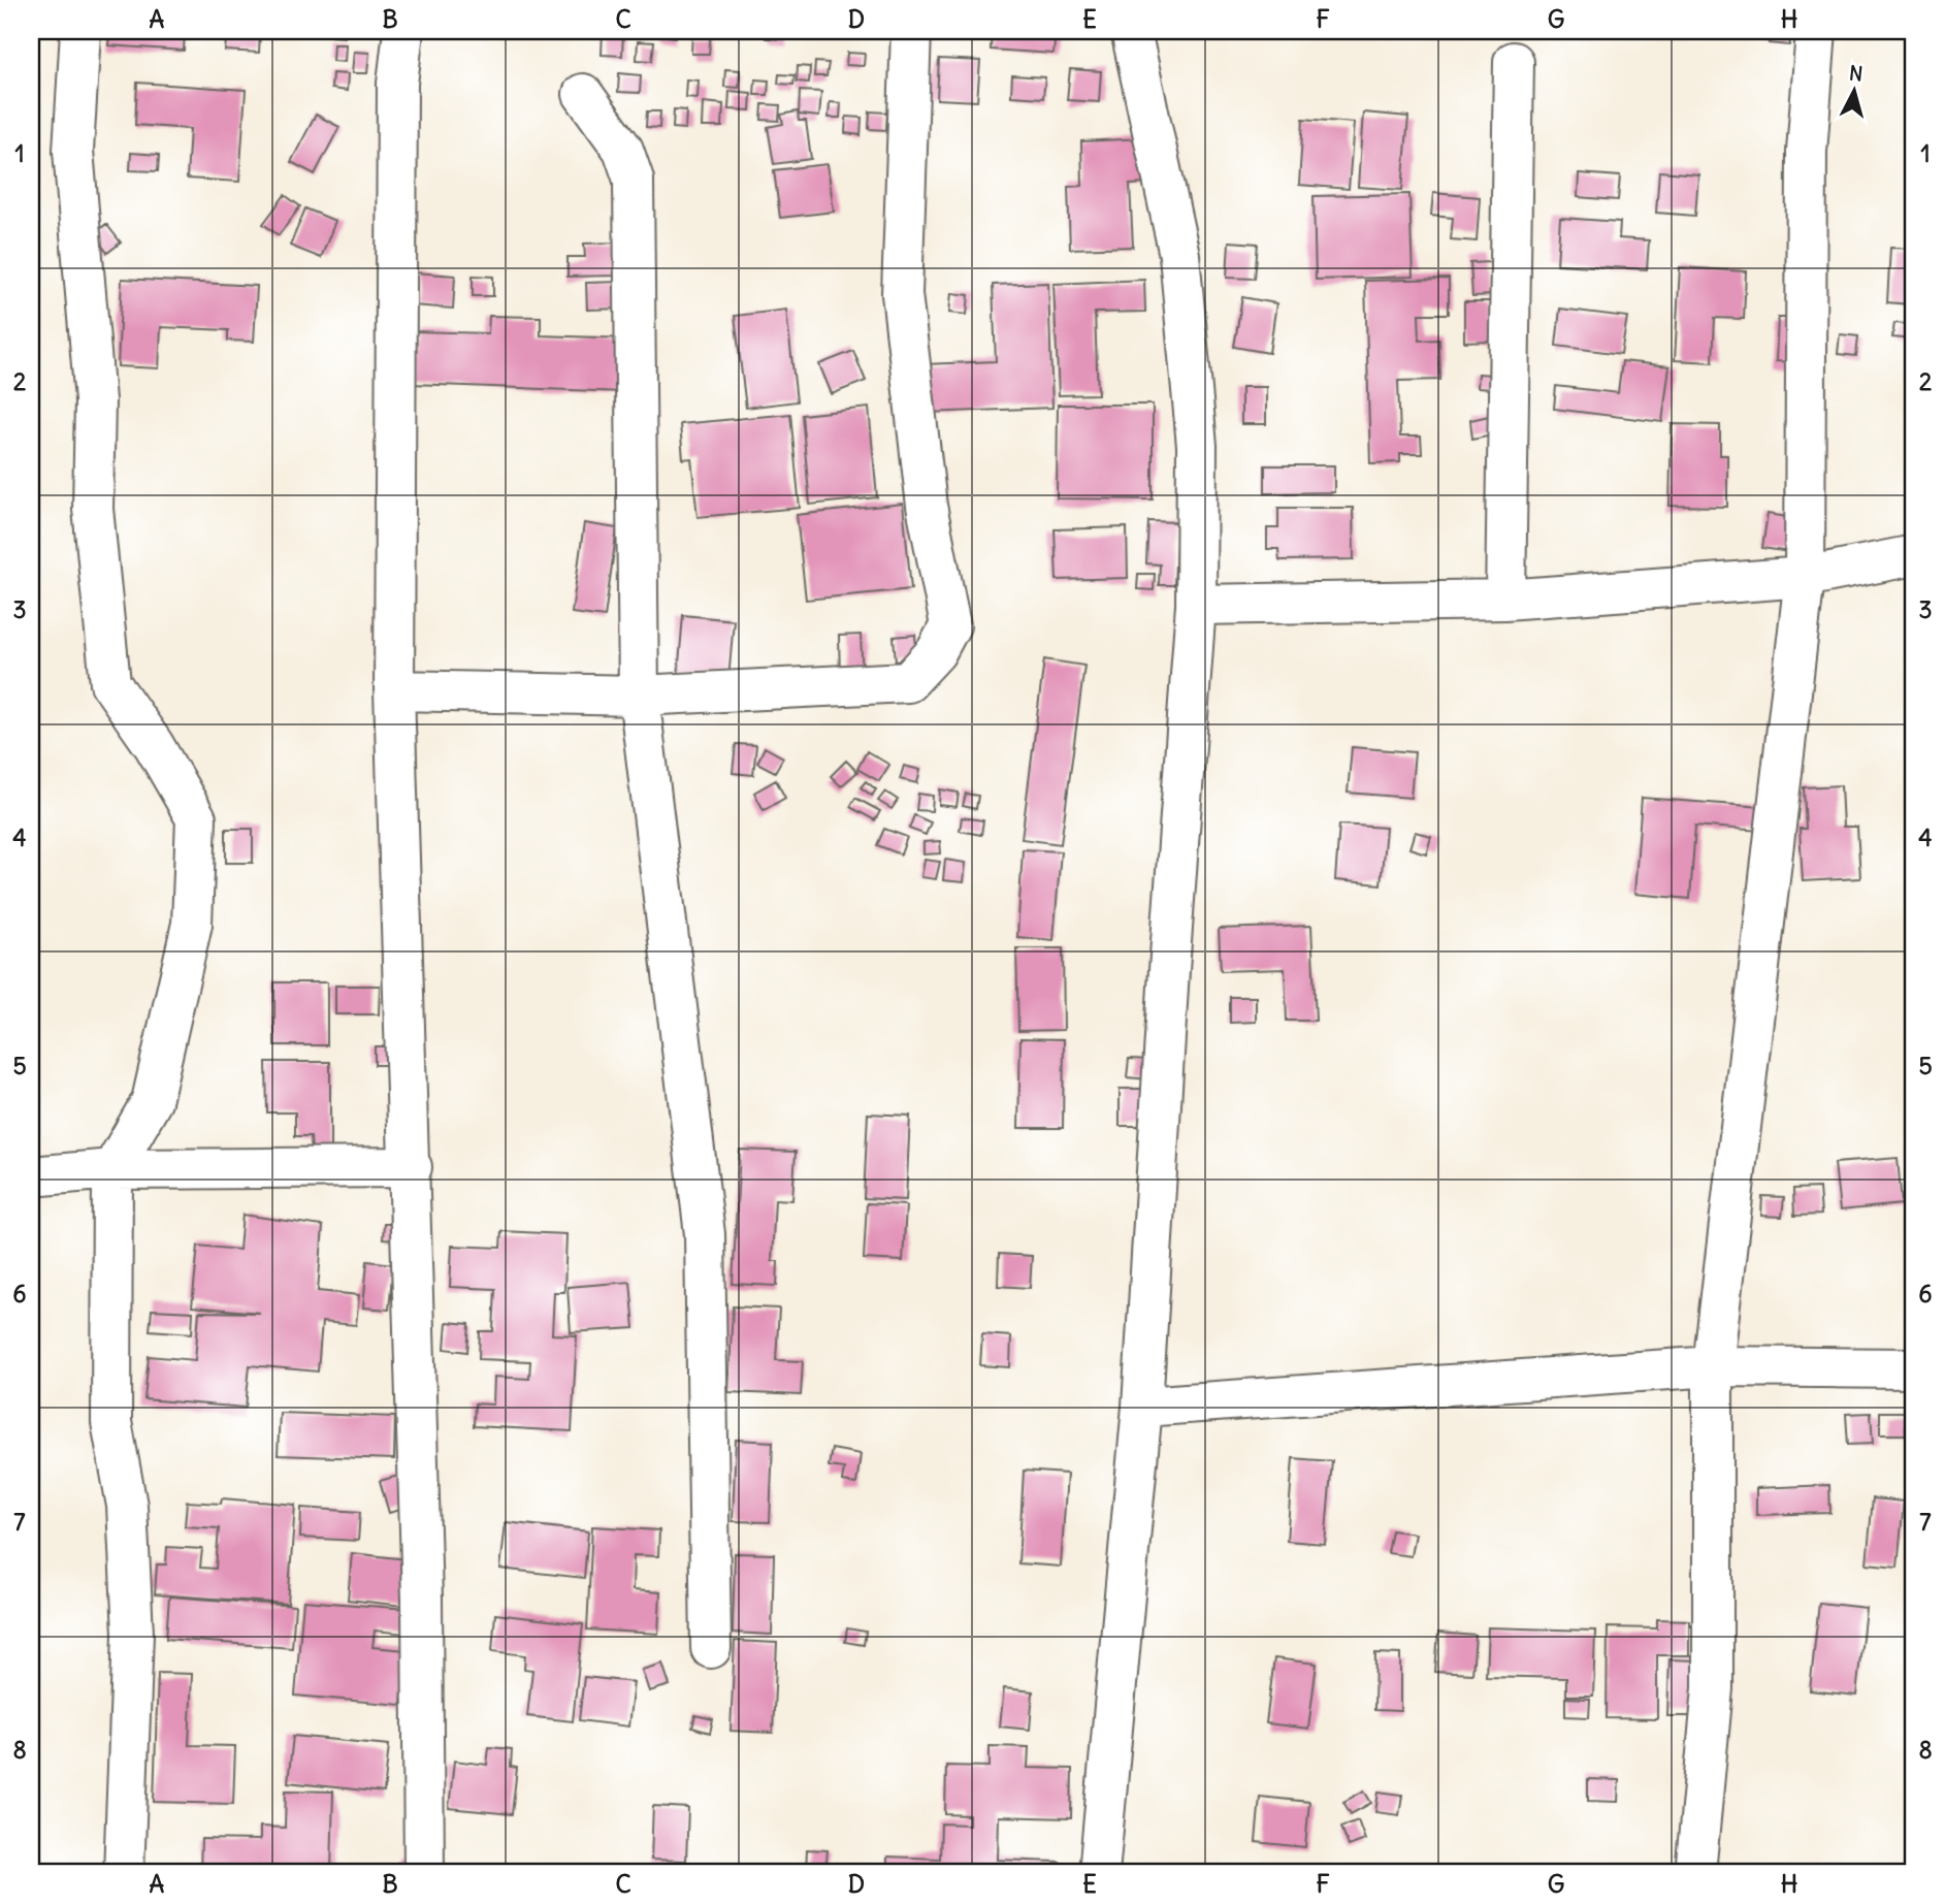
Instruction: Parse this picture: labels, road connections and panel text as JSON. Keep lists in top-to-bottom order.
{
  "north": "top",
  "grid": {
    "columns": [
      "A",
      "B",
      "C",
      "D",
      "E",
      "F",
      "G",
      "H"
    ],
    "rows": [
      "1",
      "2",
      "3",
      "4",
      "5",
      "6",
      "7",
      "8"
    ]
  }
}
